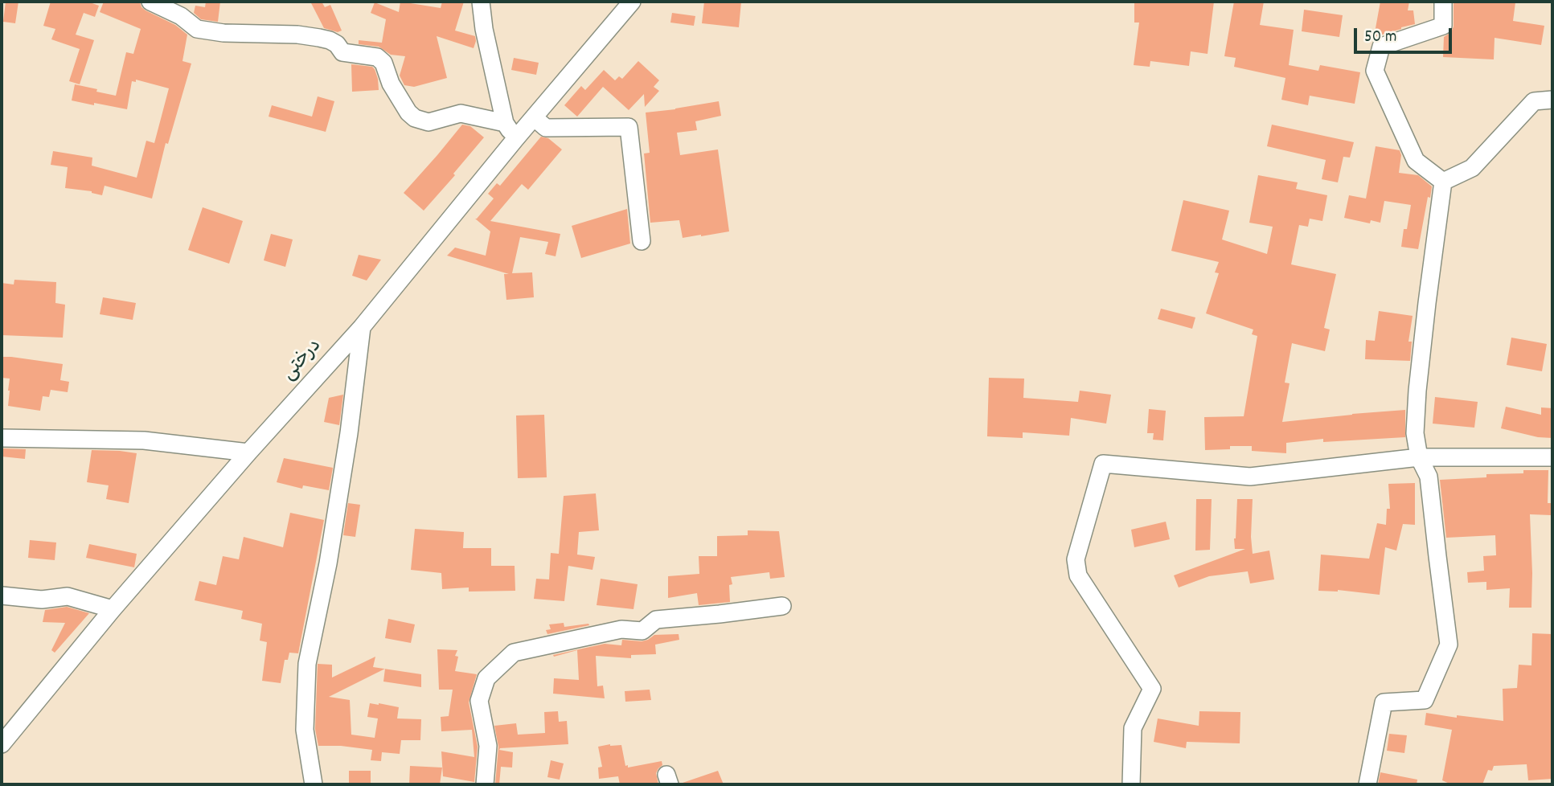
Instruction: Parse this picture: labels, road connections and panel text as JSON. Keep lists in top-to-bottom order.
{
  "streets": {
    "street": ["درختی"]
  },
  "scale_bar": "50 m"
}
